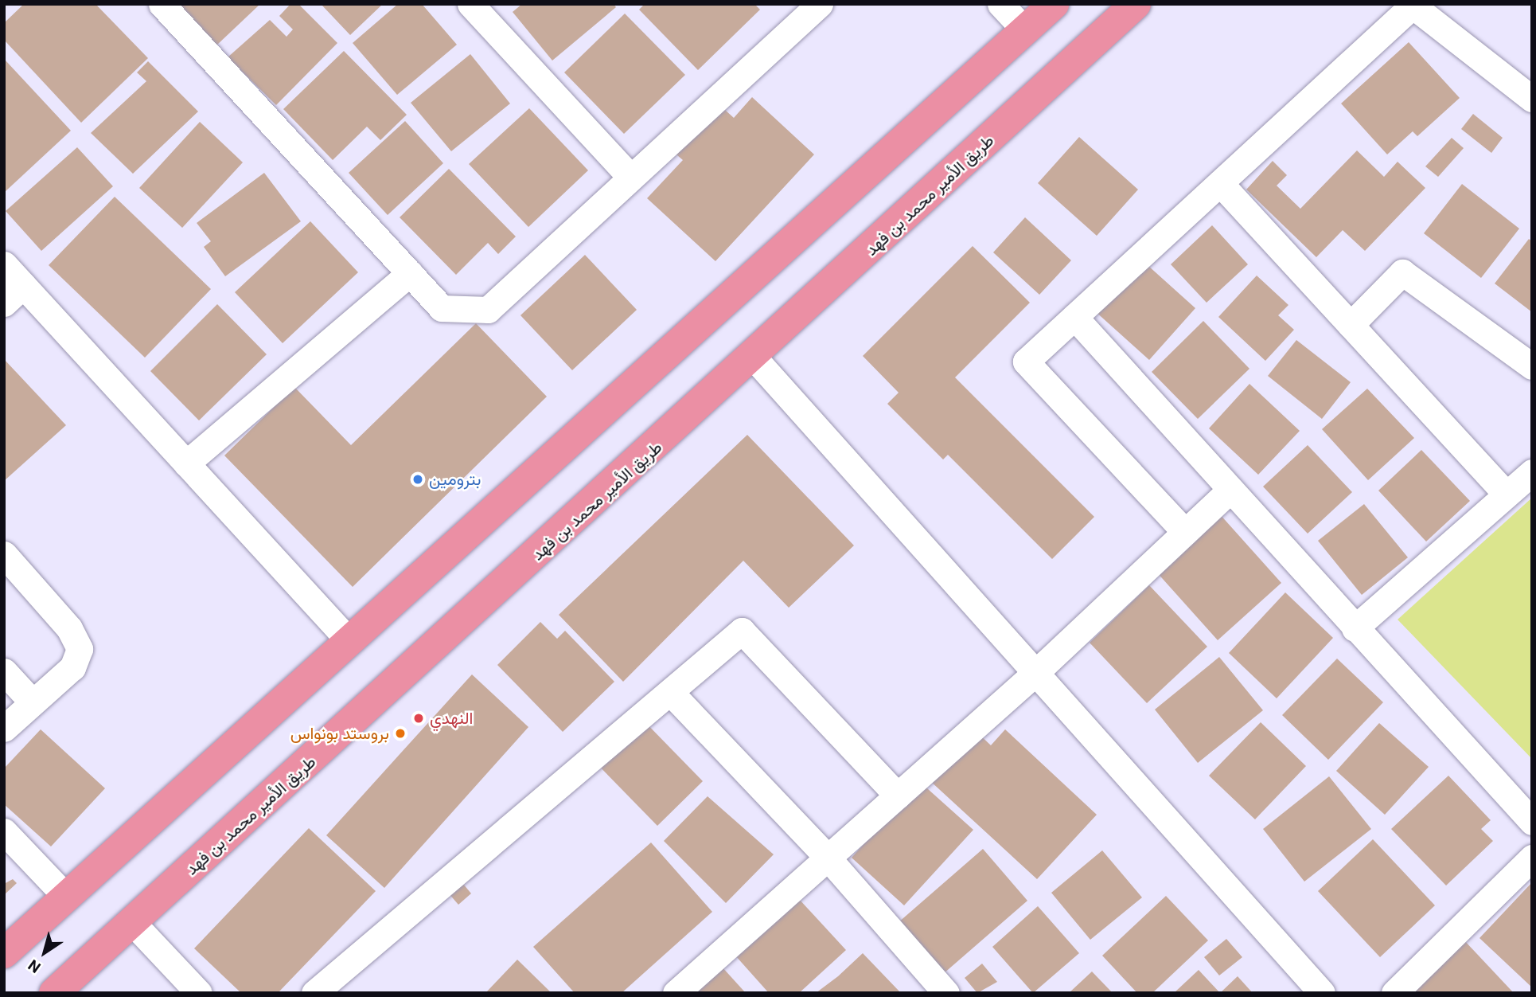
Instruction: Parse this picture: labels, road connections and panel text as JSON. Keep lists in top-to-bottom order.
{
  "streets": {
    "highway": ["طريق الأمير محمد بن فهد"]
  },
  "places": ["بترومين", "النهدي", "بروستد بونواس"],
  "north": "bottom left"
}
